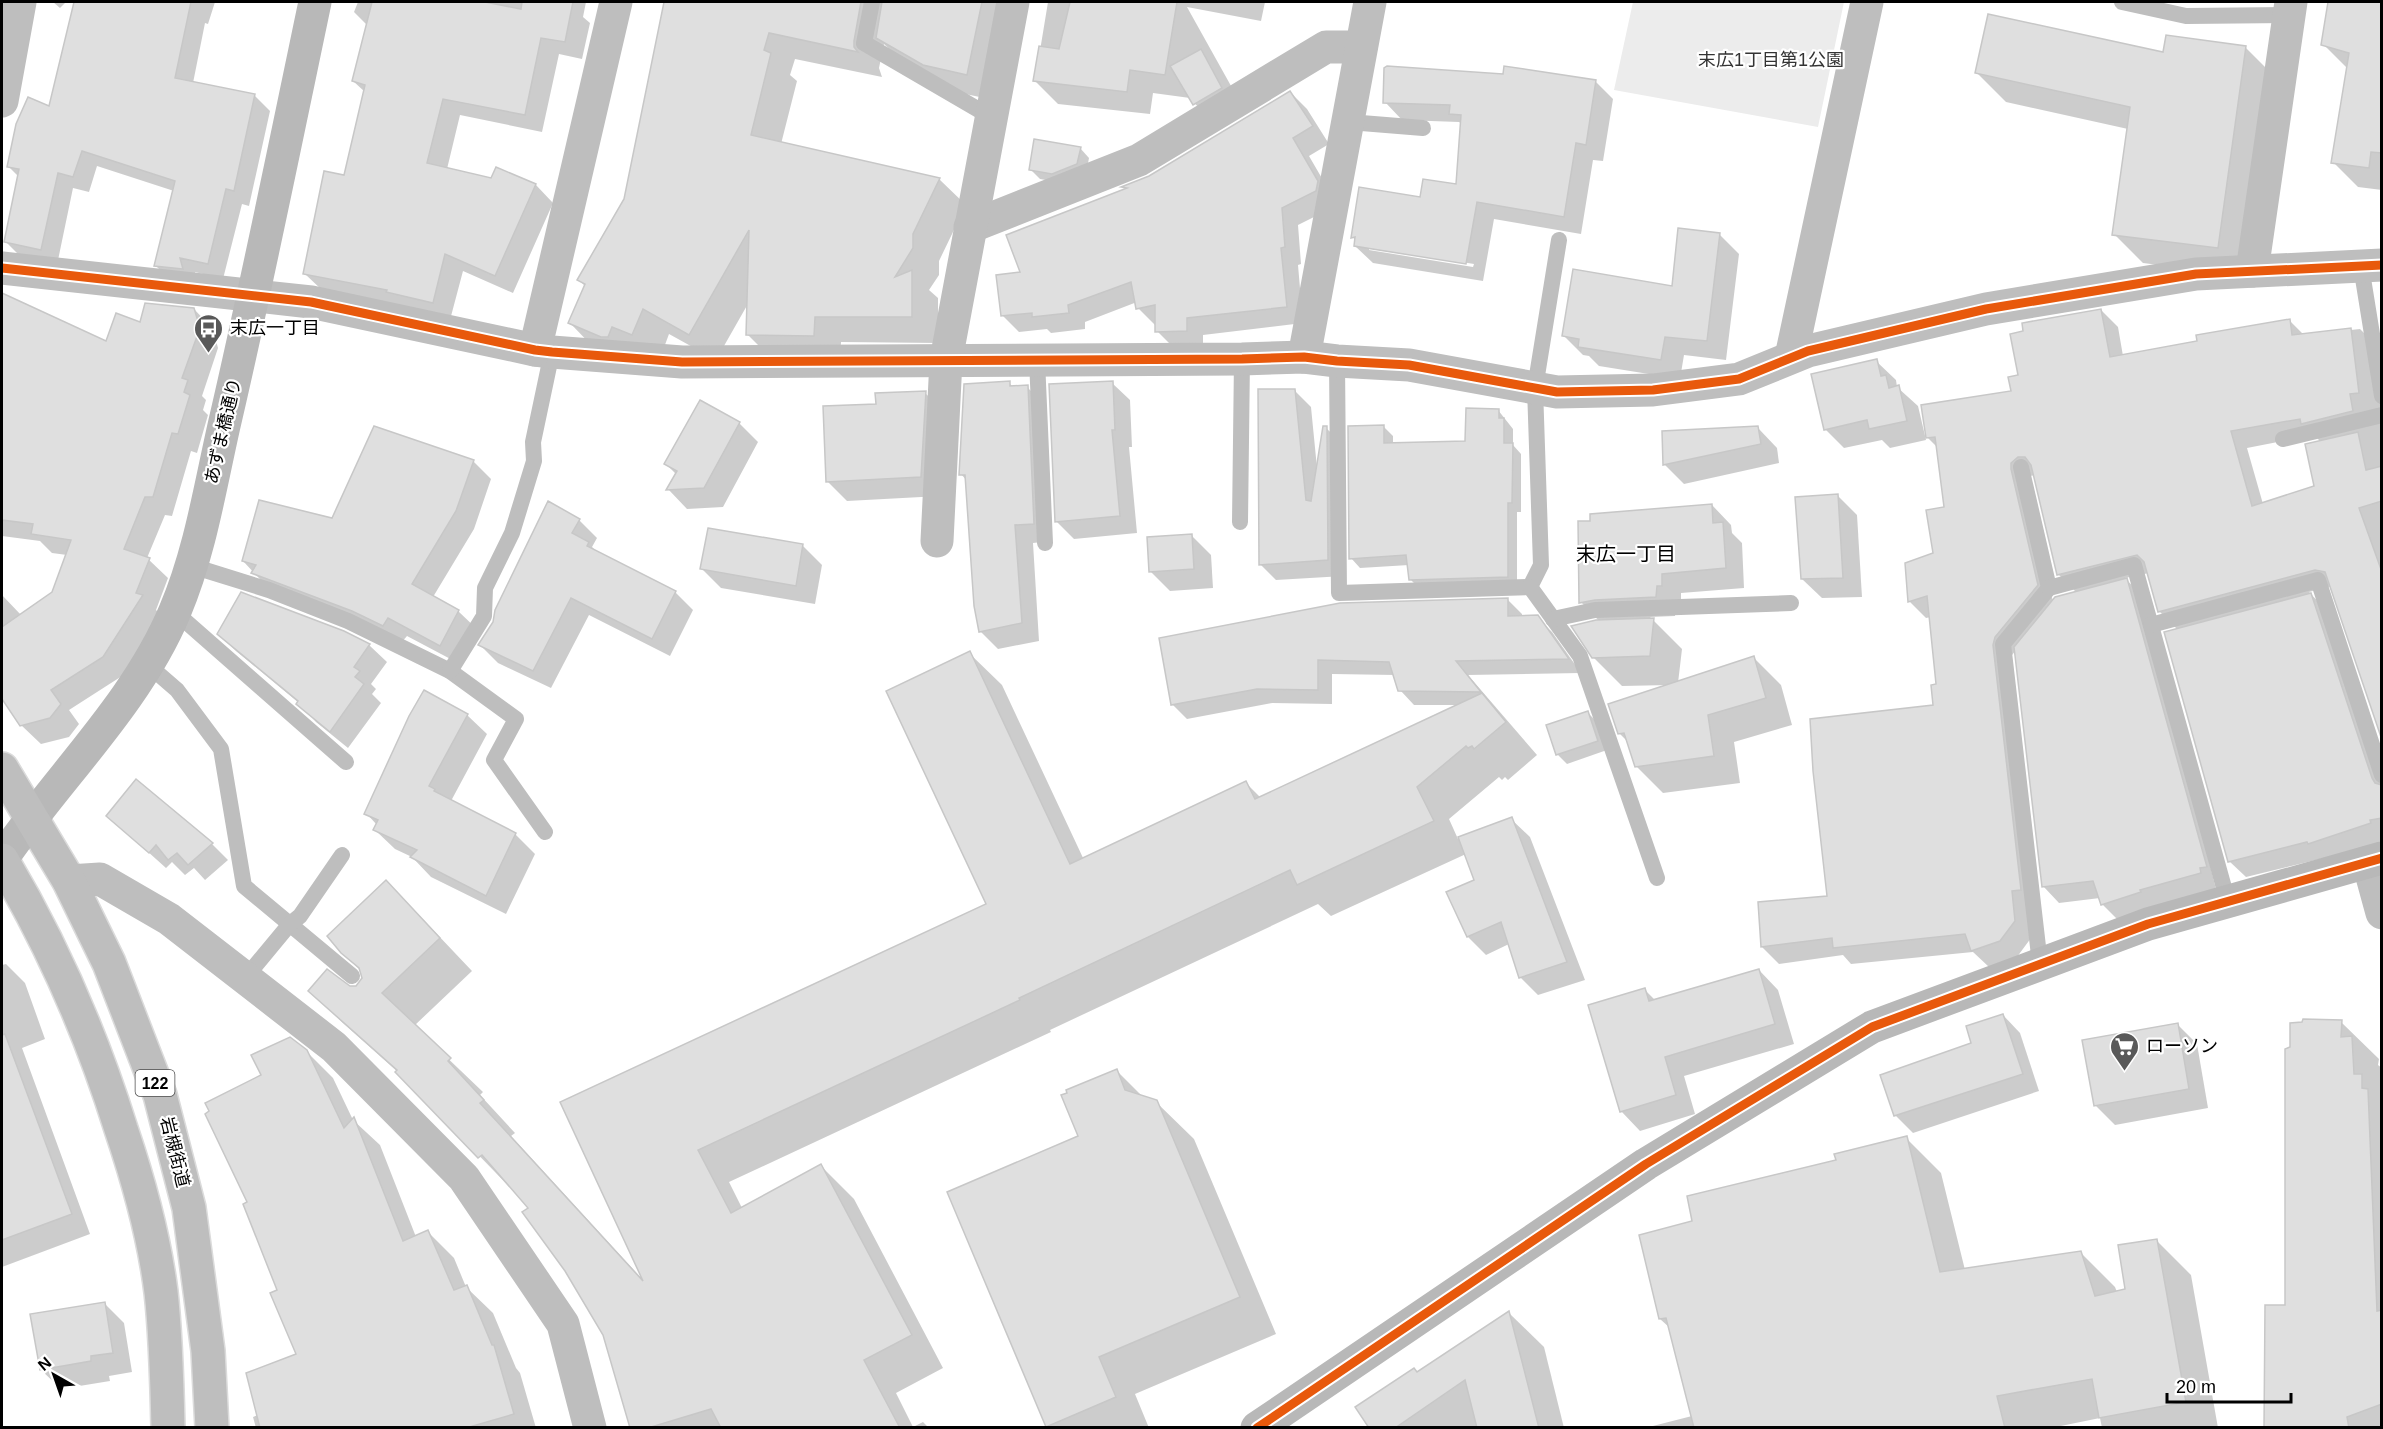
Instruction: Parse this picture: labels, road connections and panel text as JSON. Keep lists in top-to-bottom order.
{
  "streets": {
    "main road": ["122", "岩槻街道"],
    "street": ["あずま橋通り"]
  },
  "crossings": [
    ["あずま橋通り", "122"],
    ["あずま橋通り", "岩槻街道"]
  ],
  "districts": ["末広一丁目"],
  "parks": ["末広1丁目第1公園"],
  "places": {
    "bus stop": ["末広一丁目"],
    "supermarket": ["ローソン"]
  },
  "scale_bar": "20 m",
  "north": "top left"
}
